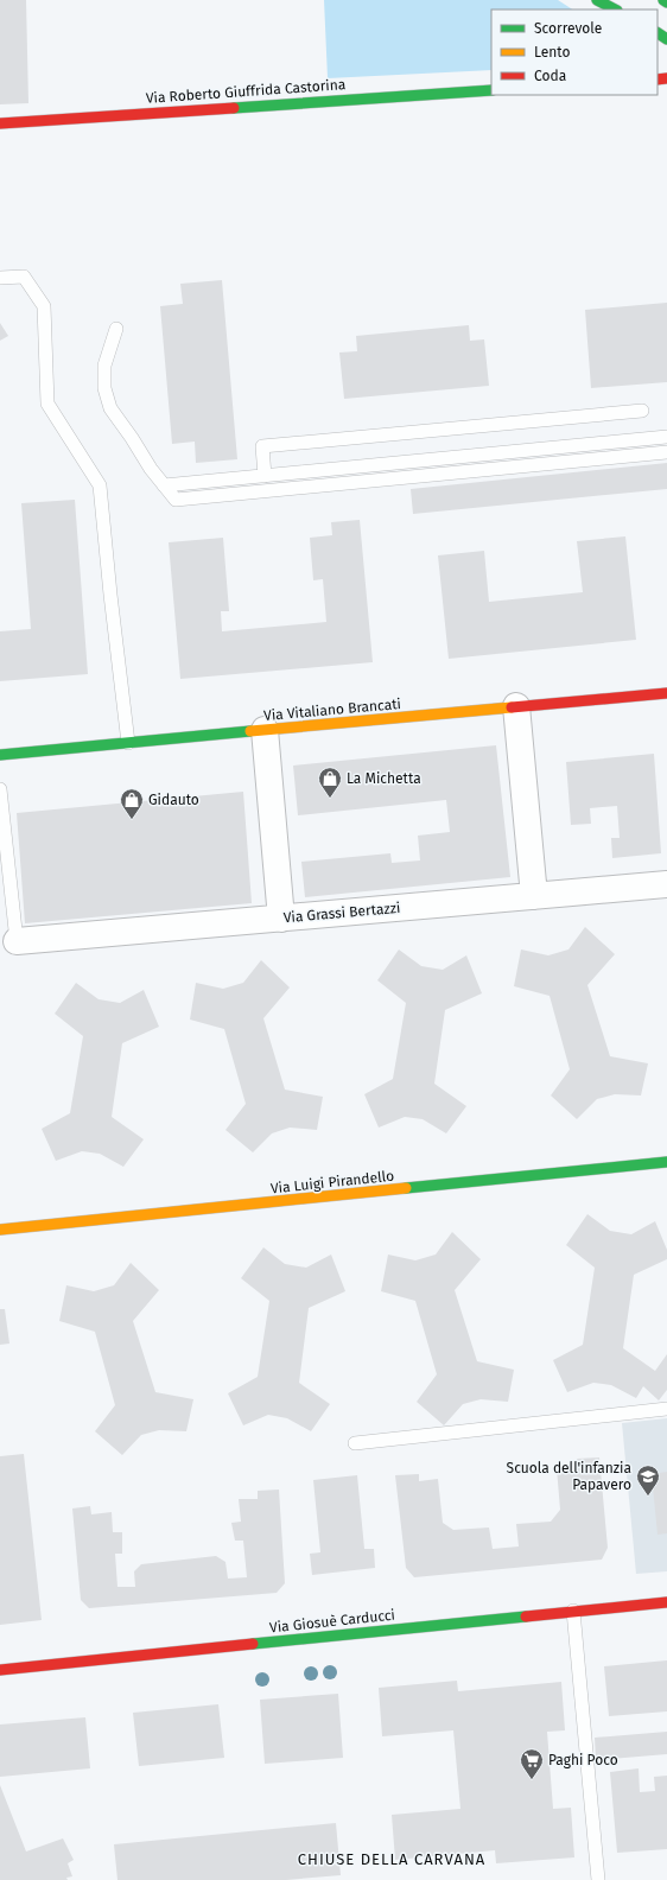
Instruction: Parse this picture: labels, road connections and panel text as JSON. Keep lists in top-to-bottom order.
{
  "streets": {
    "street": [
      "Via Roberto Giuffrida Castorina",
      "Via Vitaliano Brancati",
      "Via Grassi Bertazzi",
      "Via Luigi Pirandello",
      "Via Giosuè Carducci"
    ]
  },
  "districts": ["CHIUSE DELLA CARVANA"],
  "places": {
    "shop": ["La Michetta", "Gidauto"],
    "school or university": ["Scuola dell'infanzia Papavero"],
    "supermarket": ["Paghi Poco"]
  },
  "legend": ["Scorrevole", "Lento", "Coda"]
}
